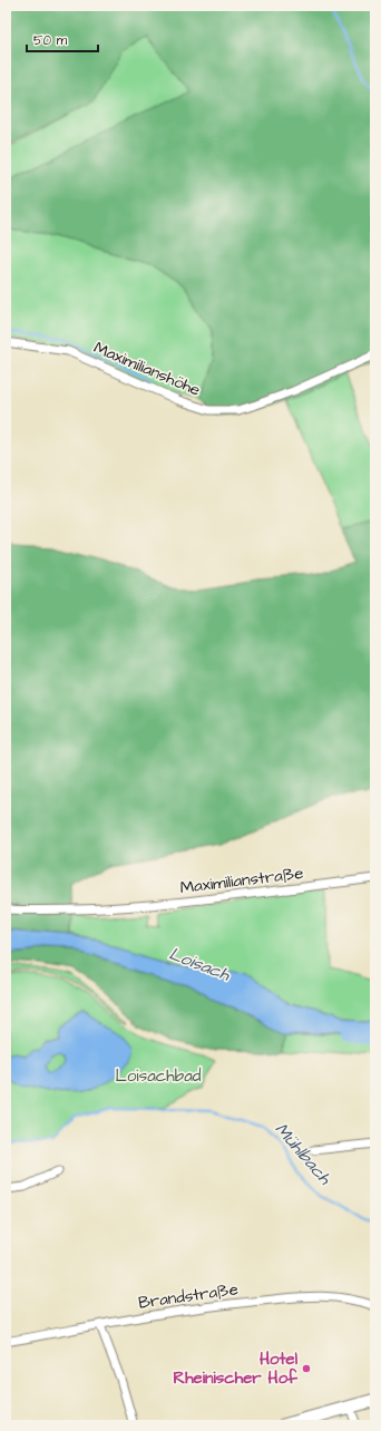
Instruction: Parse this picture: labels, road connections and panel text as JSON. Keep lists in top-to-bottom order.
{
  "streets": {
    "street": ["Maximilianshöhe", "Maximilianstraße", "Brandstraße"]
  },
  "water": ["Loisach", "Mühlbach"],
  "parks": ["Loisachbad"],
  "places": ["Hotel Rheinischer Hof"],
  "scale_bar": "50 m"
}
